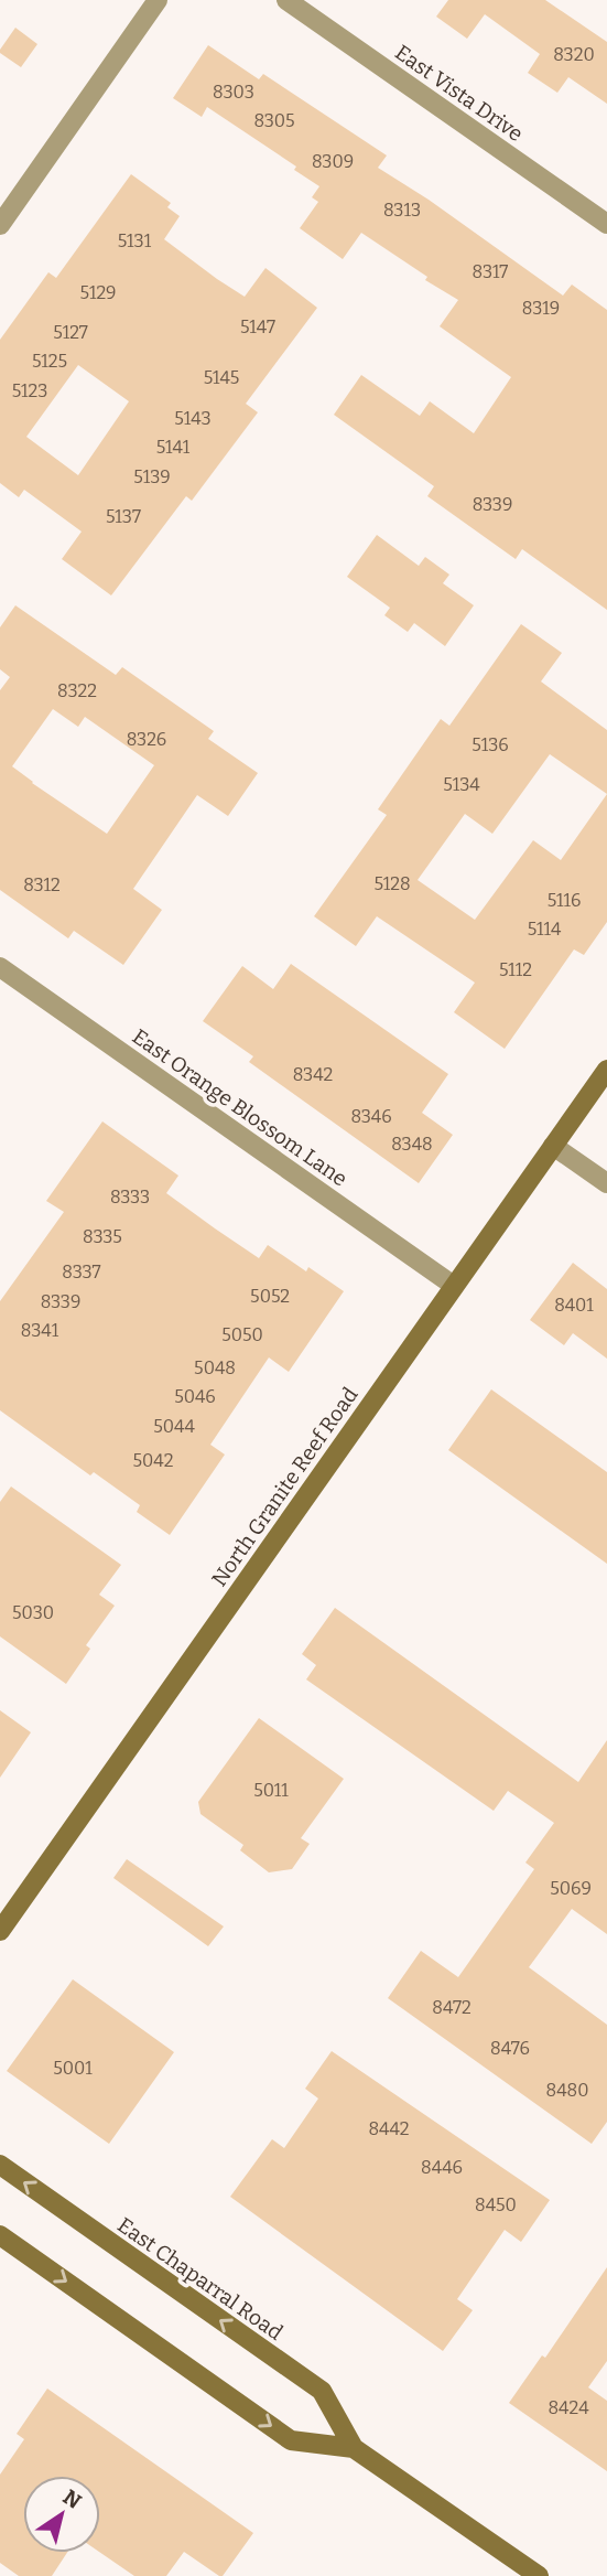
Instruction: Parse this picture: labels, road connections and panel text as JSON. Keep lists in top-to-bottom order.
{
  "streets": {
    "main road": ["North Granite Reef Road", "East Chaparral Road"],
    "street": ["East Vista Drive", "East Orange Blossom Lane"]
  },
  "crossings": [
    ["East Orange Blossom Lane", "North Granite Reef Road"]
  ],
  "house_numbers": [
    "8320",
    "8303",
    "8305",
    "8309",
    "8313",
    "5131",
    "8317",
    "5129",
    "8319",
    "5147",
    "5127",
    "5125",
    "5145",
    "5123",
    "5143",
    "5141",
    "5139",
    "8339",
    "5137",
    "8322",
    "8326",
    "5136",
    "5134",
    "5128",
    "8312",
    "5116",
    "5114",
    "5112",
    "8342",
    "8346",
    "8348",
    "8333",
    "8335",
    "8337",
    "5052",
    "8339",
    "8401",
    "8341",
    "5050",
    "5048",
    "5046",
    "5044",
    "5042",
    "5030",
    "5011",
    "5069",
    "8472",
    "8476",
    "5001",
    "8480",
    "8442",
    "8446",
    "8450",
    "8424"
  ],
  "north": "top right"
}
